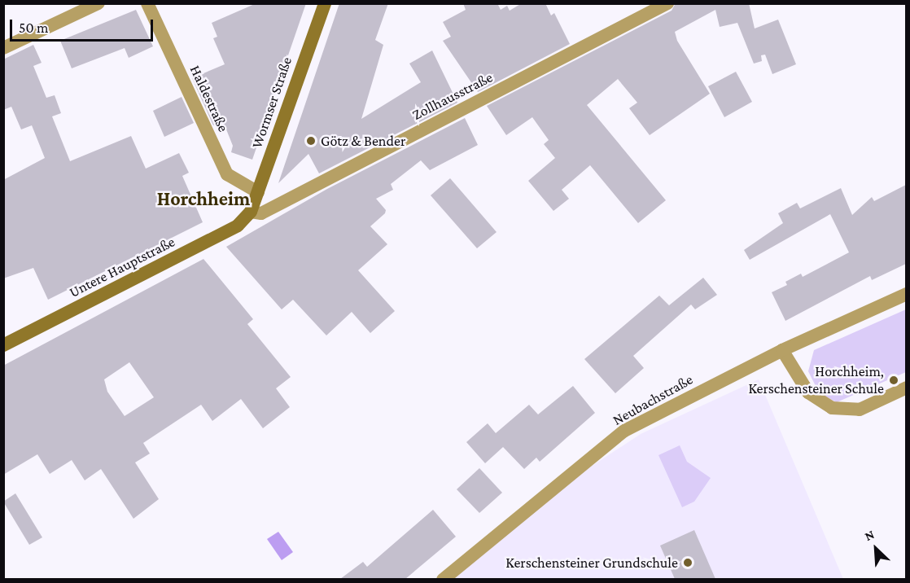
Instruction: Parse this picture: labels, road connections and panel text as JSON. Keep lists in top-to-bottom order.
{
  "streets": {
    "main road": ["Wormser Straße", "Untere Hauptstraße"],
    "street": ["Zollhausstraße", "Haldestraße", "Neubachstraße"]
  },
  "crossings": [
    ["Zollhausstraße", "Wormser Straße"],
    ["Zollhausstraße", "Untere Hauptstraße"],
    ["Haldestraße", "Wormser Straße"],
    ["Wormser Straße", "Untere Hauptstraße"]
  ],
  "districts": ["Horchheim"],
  "places": ["Götz & Bender", "Horchheim, Kerschensteiner Schule", "Kerschensteiner Grundschule"],
  "scale_bar": "50 m",
  "north": "top left"
}
